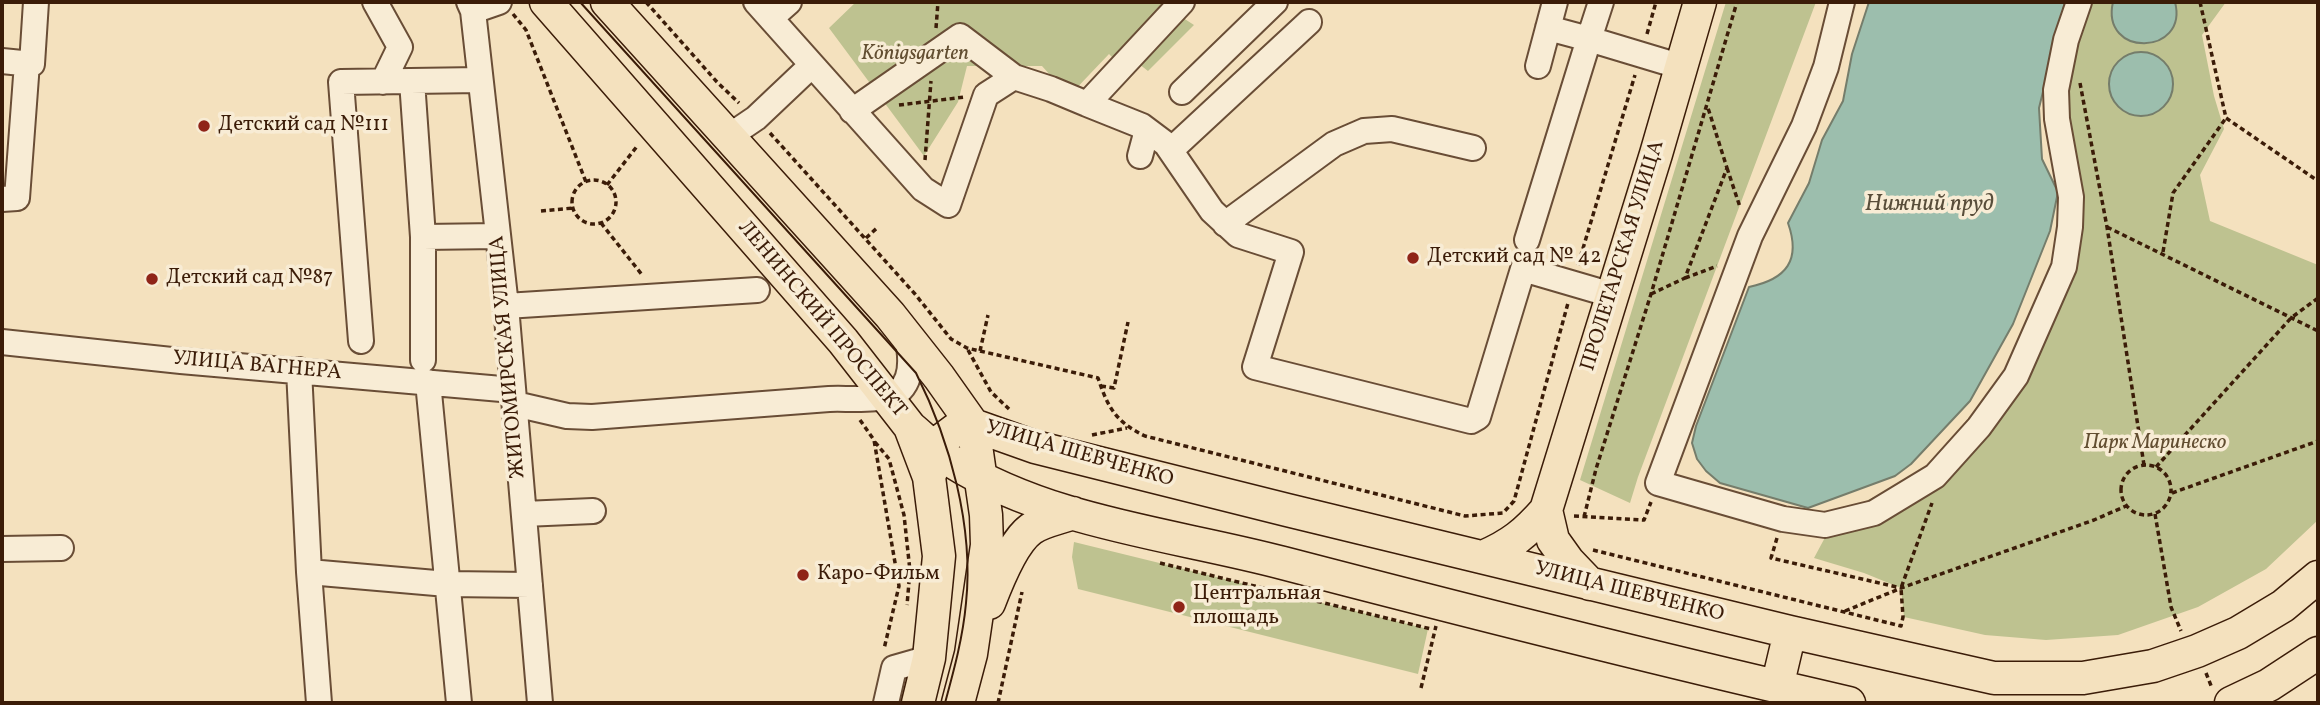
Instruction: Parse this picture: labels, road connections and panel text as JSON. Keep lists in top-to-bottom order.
{
  "streets": {
    "main road": ["ПРОЛЕТАРСКАЯ УЛИЦА", "ЛЕНИНСКИЙ ПРОСПЕКТ", "УЛИЦА ШЕВЧЕНКО"],
    "street": ["ЖИТОМИРСКАЯ УЛИЦА", "УЛИЦА ВАГНЕРА"]
  },
  "crossings": [
    ["ПРОЛЕТАРСКАЯ УЛИЦА", "УЛИЦА ШЕВЧЕНКО"],
    ["ЛЕНИНСКИЙ ПРОСПЕКТ", "УЛИЦА ВАГНЕРА"],
    ["ЛЕНИНСКИЙ ПРОСПЕКТ", "УЛИЦА ШЕВЧЕНКО"],
    ["ЖИТОМИРСКАЯ УЛИЦА", "УЛИЦА ВАГНЕРА"]
  ],
  "water": ["Нижний пруд"],
  "parks": ["Königsgarten", "Парк Маринеско"],
  "places": [
    "Детский сад №111",
    "Детский сад № 42",
    "Детский сад №87",
    "Каро-Фильм",
    "Центральная площадь"
  ]
}
